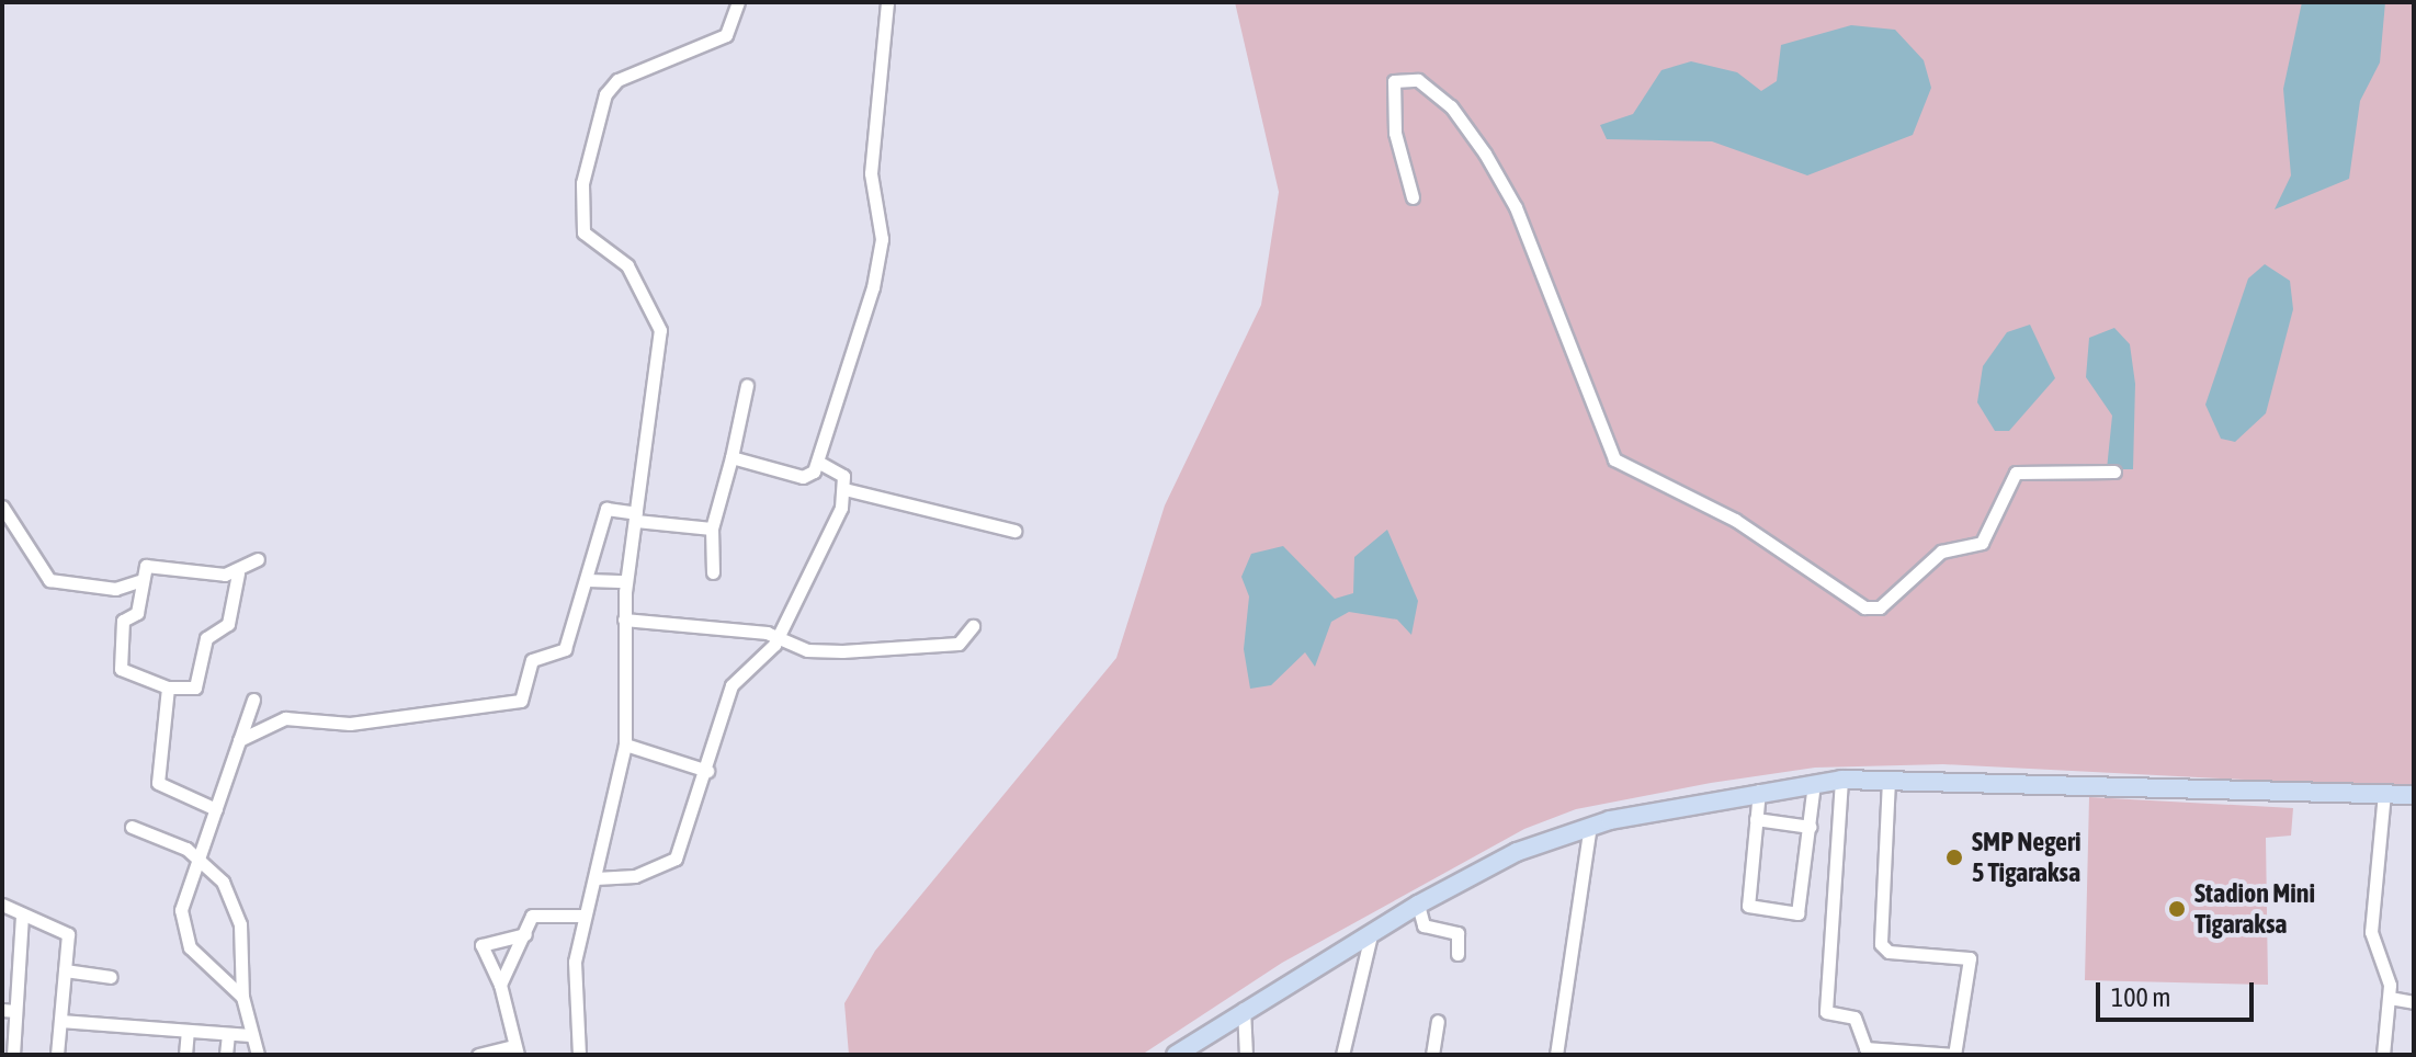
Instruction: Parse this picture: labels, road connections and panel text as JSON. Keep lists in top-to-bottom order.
{
  "places": ["SMP Negeri 5 Tigaraksa", "Stadion Mini Tigaraksa"],
  "scale_bar": "100 m"
}
